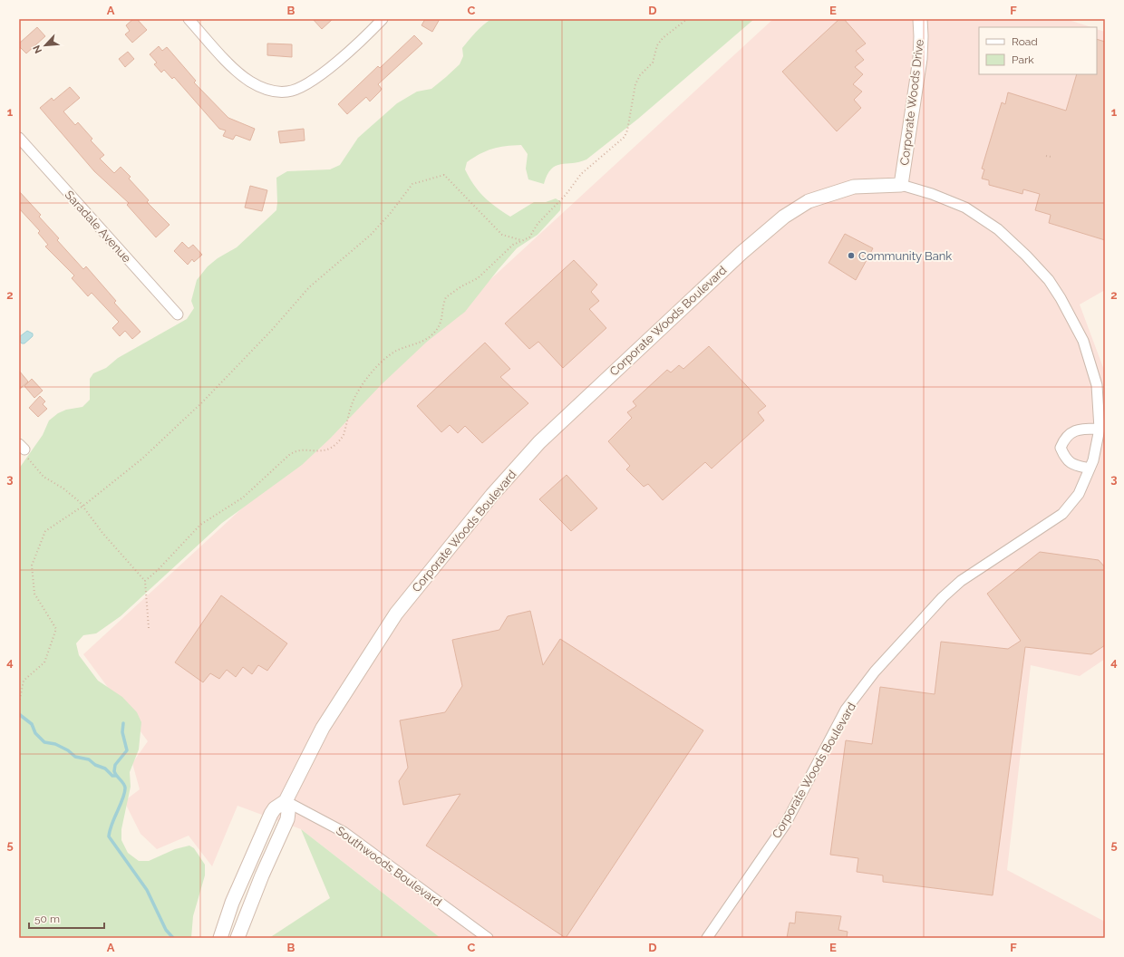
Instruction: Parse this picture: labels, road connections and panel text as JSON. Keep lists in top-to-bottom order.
{
  "streets": {
    "street": [
      "Corporate Woods Drive",
      "Saradale Avenue",
      "Corporate Woods Boulevard",
      "Southwoods Boulevard"
    ]
  },
  "crossings": [
    ["Corporate Woods Drive", "Corporate Woods Boulevard"],
    ["Corporate Woods Boulevard", "Southwoods Boulevard"]
  ],
  "places": ["Community Bank"],
  "legend": ["Road", "Park"],
  "scale_bar": "50 m",
  "north": "bottom left",
  "grid": {
    "columns": [
      "A",
      "B",
      "C",
      "D",
      "E",
      "F"
    ],
    "rows": [
      "1",
      "2",
      "3",
      "4",
      "5"
    ]
  }
}
